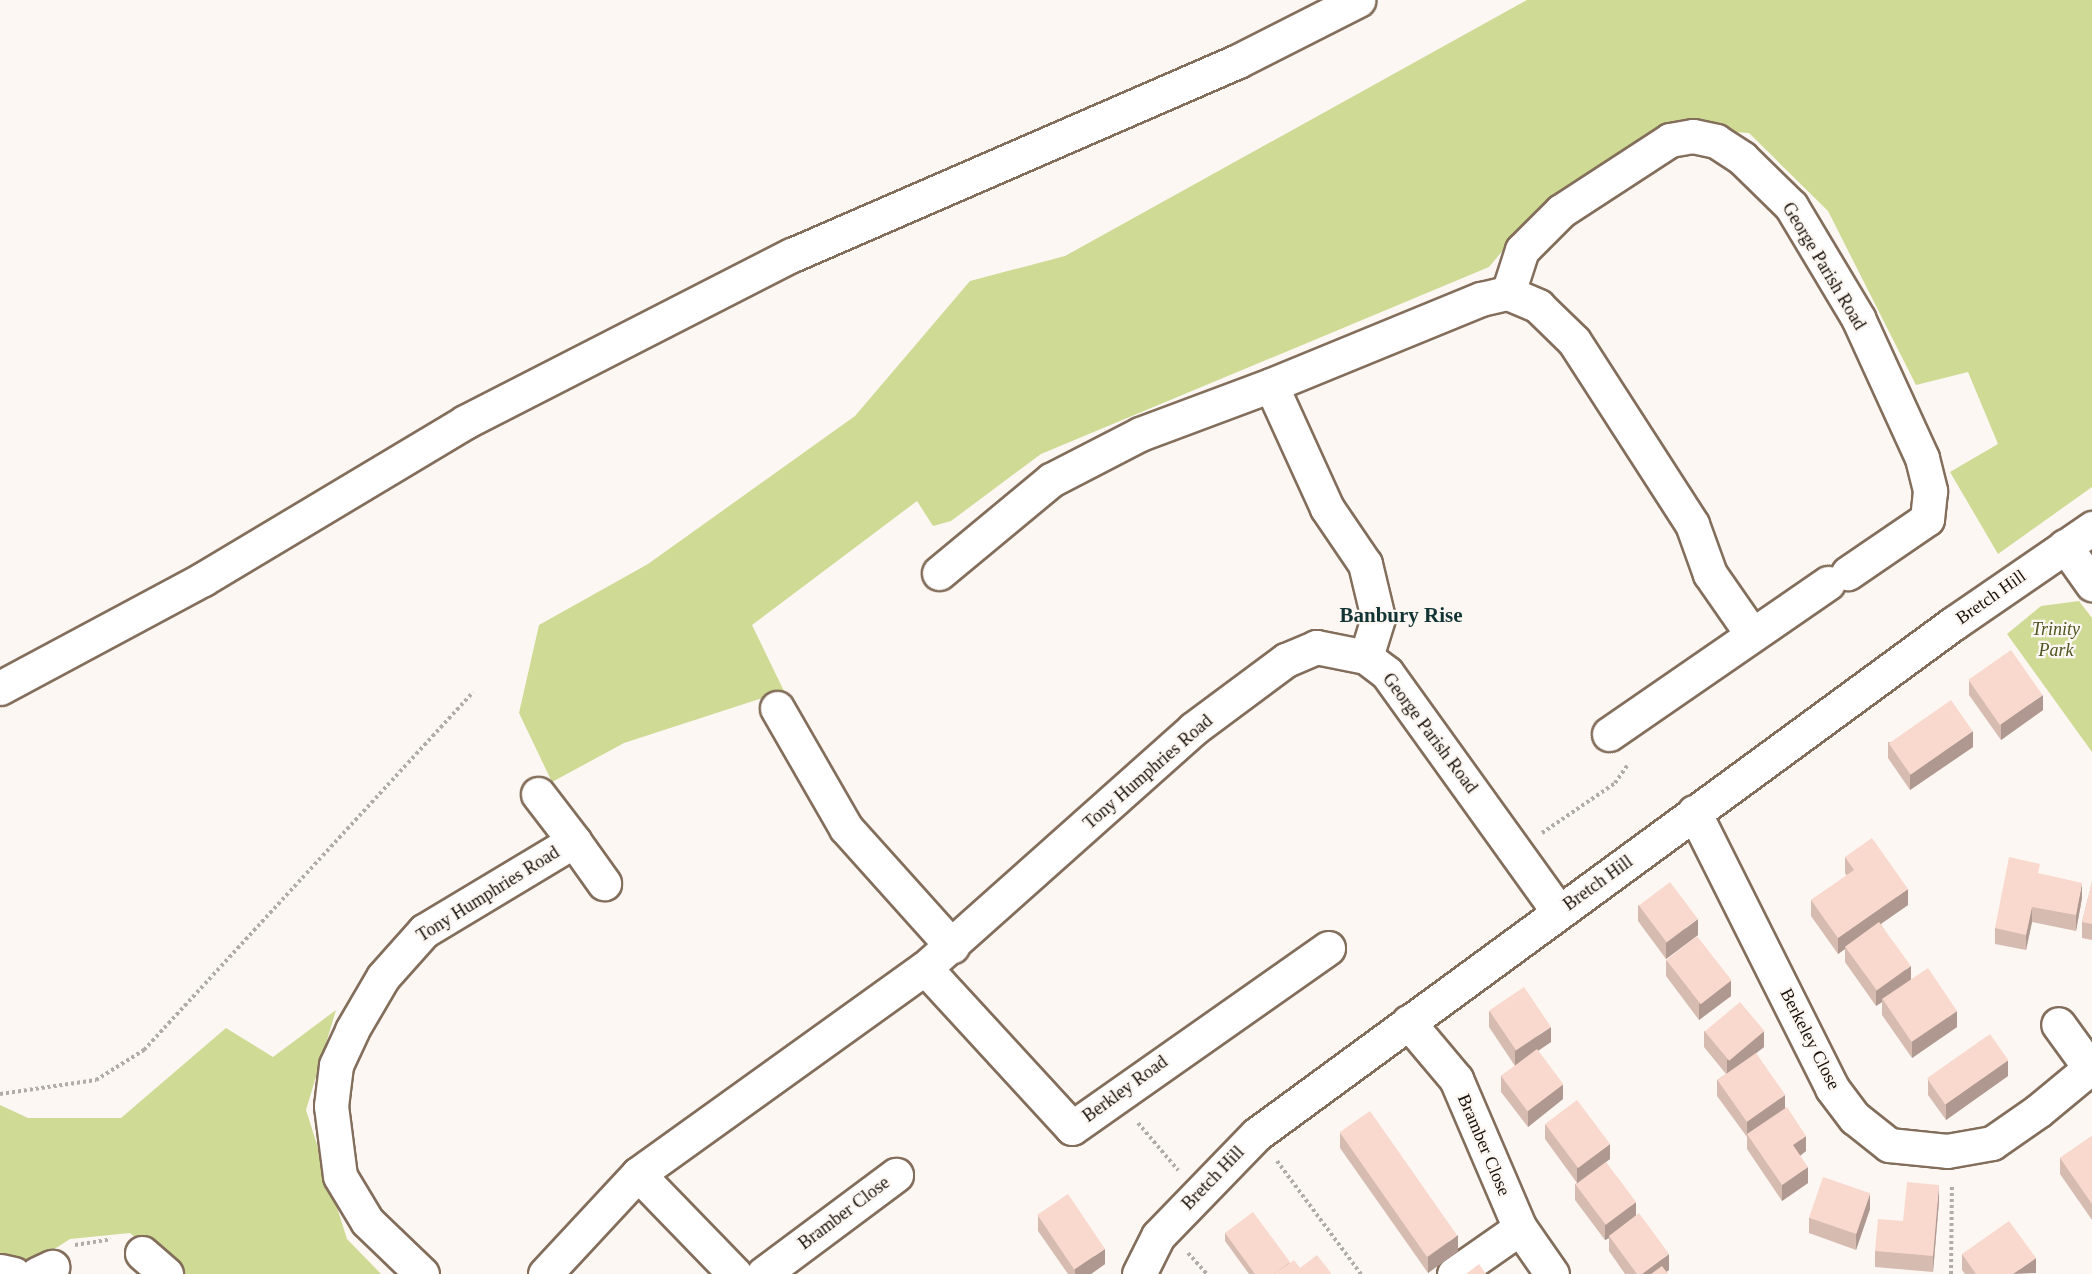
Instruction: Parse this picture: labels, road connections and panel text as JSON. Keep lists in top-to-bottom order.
{
  "streets": {
    "street": [
      "George Parish Road",
      "Bretch Hill",
      "Tony Humphries Road",
      "Berkeley Close",
      "Berkley Road",
      "Bramber Close"
    ]
  },
  "crossings": [
    ["George Parish Road", "Bretch Hill"],
    ["George Parish Road", "Tony Humphries Road"],
    ["Bretch Hill", "Berkeley Close"],
    ["Bretch Hill", "Bramber Close"],
    ["Tony Humphries Road", "Berkley Road"]
  ],
  "districts": ["Banbury Rise"],
  "parks": ["Trinity Park"]
}
